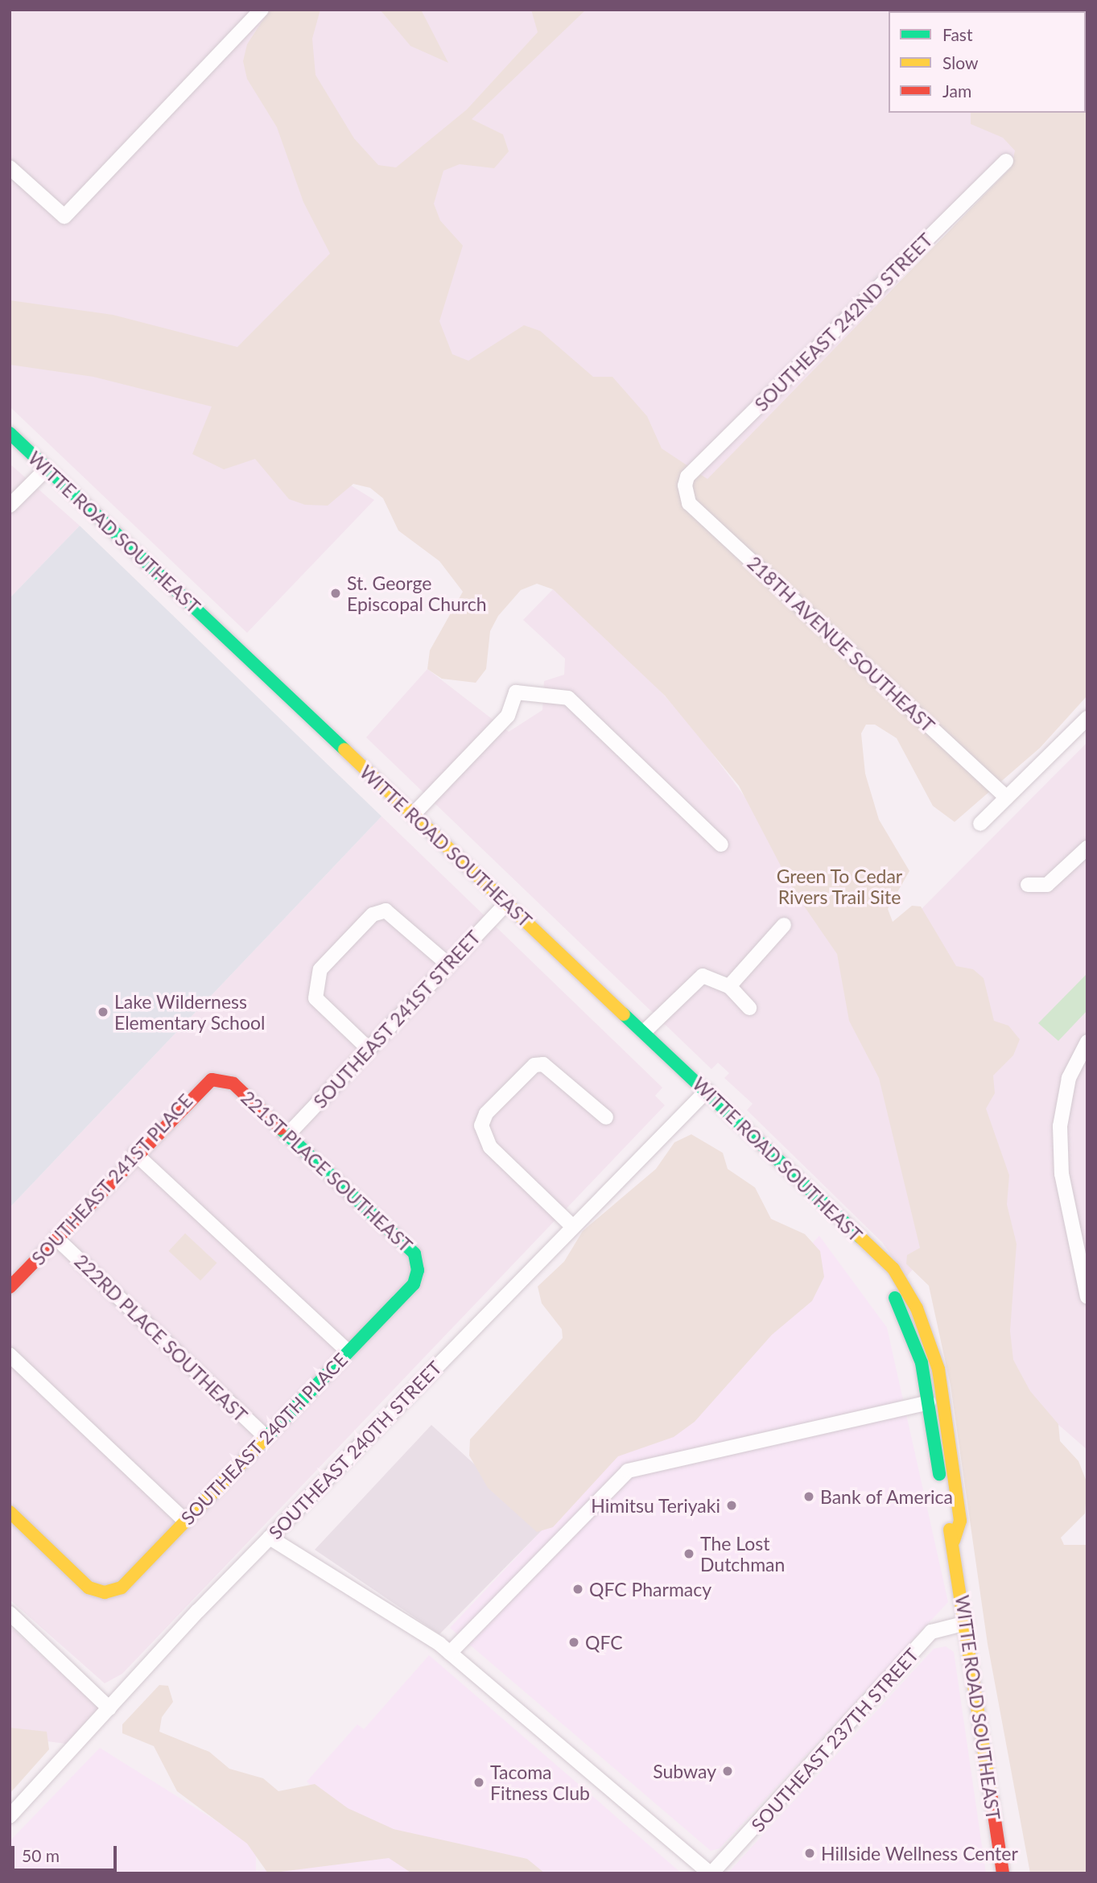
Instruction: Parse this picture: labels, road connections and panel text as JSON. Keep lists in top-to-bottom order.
{
  "streets": {
    "street": [
      "SOUTHEAST 242ND STREET",
      "WITTE ROAD SOUTHEAST",
      "218TH AVENUE SOUTHEAST",
      "SOUTHEAST 241ST STREET",
      "221ST PLACE SOUTHEAST",
      "SOUTHEAST 241ST PLACE",
      "222RD PLACE SOUTHEAST",
      "SOUTHEAST 240TH PLACE",
      "SOUTHEAST 240TH STREET",
      "SOUTHEAST 237TH STREET"
    ]
  },
  "crossings": [
    ["SOUTHEAST 242ND STREET", "218TH AVENUE SOUTHEAST"],
    ["WITTE ROAD SOUTHEAST", "SOUTHEAST 241ST STREET"],
    ["WITTE ROAD SOUTHEAST", "SOUTHEAST 240TH STREET"],
    ["WITTE ROAD SOUTHEAST", "SOUTHEAST 237TH STREET"],
    ["SOUTHEAST 241ST STREET", "221ST PLACE SOUTHEAST"],
    ["221ST PLACE SOUTHEAST", "SOUTHEAST 241ST PLACE"],
    ["221ST PLACE SOUTHEAST", "SOUTHEAST 240TH PLACE"],
    ["SOUTHEAST 241ST PLACE", "222RD PLACE SOUTHEAST"],
    ["222RD PLACE SOUTHEAST", "SOUTHEAST 240TH PLACE"]
  ],
  "parks": ["Green To Cedar Rivers Trail Site"],
  "places": [
    "St. George Episcopal Church",
    "Lake Wilderness Elementary School",
    "Bank of America",
    "Himitsu Teriyaki",
    "The Lost Dutchman",
    "QFC Pharmacy",
    "QFC",
    "Subway",
    "Tacoma Fitness Club",
    "Hillside Wellness Center"
  ],
  "legend": ["Fast", "Slow", "Jam"],
  "scale_bar": "50 m"
}
